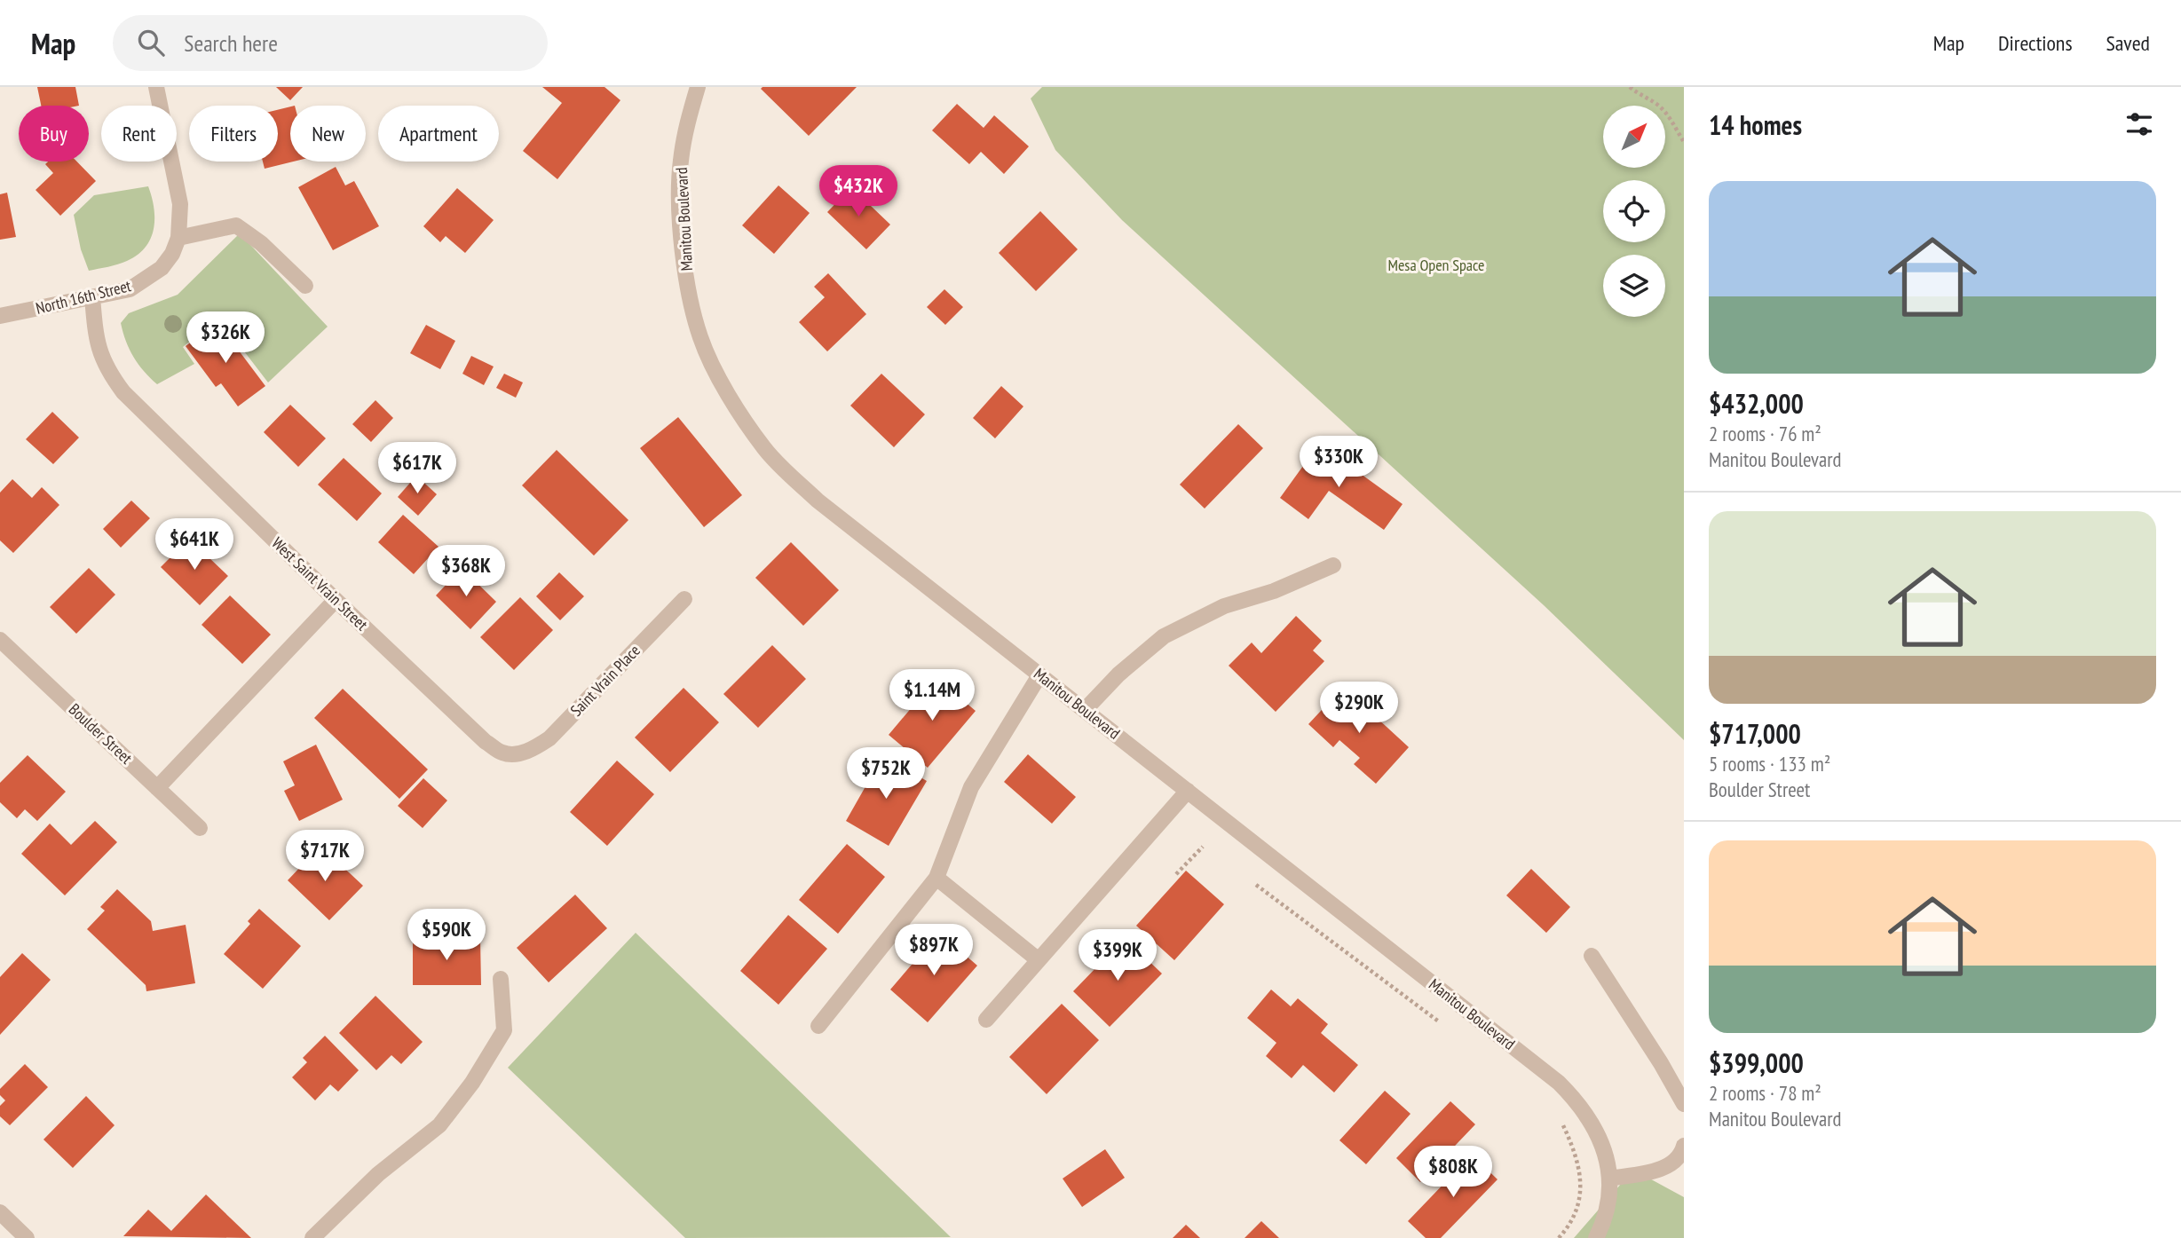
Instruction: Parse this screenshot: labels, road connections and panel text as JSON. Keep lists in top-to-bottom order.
{
  "streets": {
    "street": [
      "Manitou Boulevard",
      "North 16th Street",
      "West Saint Vrain Street",
      "Saint Vrain Place",
      "Boulder Street"
    ]
  },
  "crossings": [
    ["North 16th Street", "West Saint Vrain Street"],
    ["West Saint Vrain Street", "Saint Vrain Place"]
  ],
  "parks": ["Mesa Open Space"],
  "north": "top right",
  "page": {
    "header": "Map",
    "search": "Search here",
    "nav": ["Map", "Directions", "Saved"],
    "heading": "14 homes",
    "chip": [
      "Buy",
      "Rent",
      "Filters",
      "New",
      "Apartment"
    ],
    "list": [
      {
        "name": "$432,000",
        "note": "2 rooms · 76 m² · Manitou Boulevard"
      },
      {
        "name": "$717,000",
        "note": "5 rooms · 133 m² · Boulder Street"
      },
      {
        "name": "$399,000",
        "note": "2 rooms · 78 m² · Manitou Boulevard"
      }
    ],
    "price": [
      "$432K",
      "$326K",
      "$330K",
      "$617K",
      "$641K",
      "$368K",
      "$1.14M",
      "$290K",
      "$752K",
      "$717K",
      "$590K",
      "$897K",
      "$399K",
      "$808K"
    ]
  }
}
